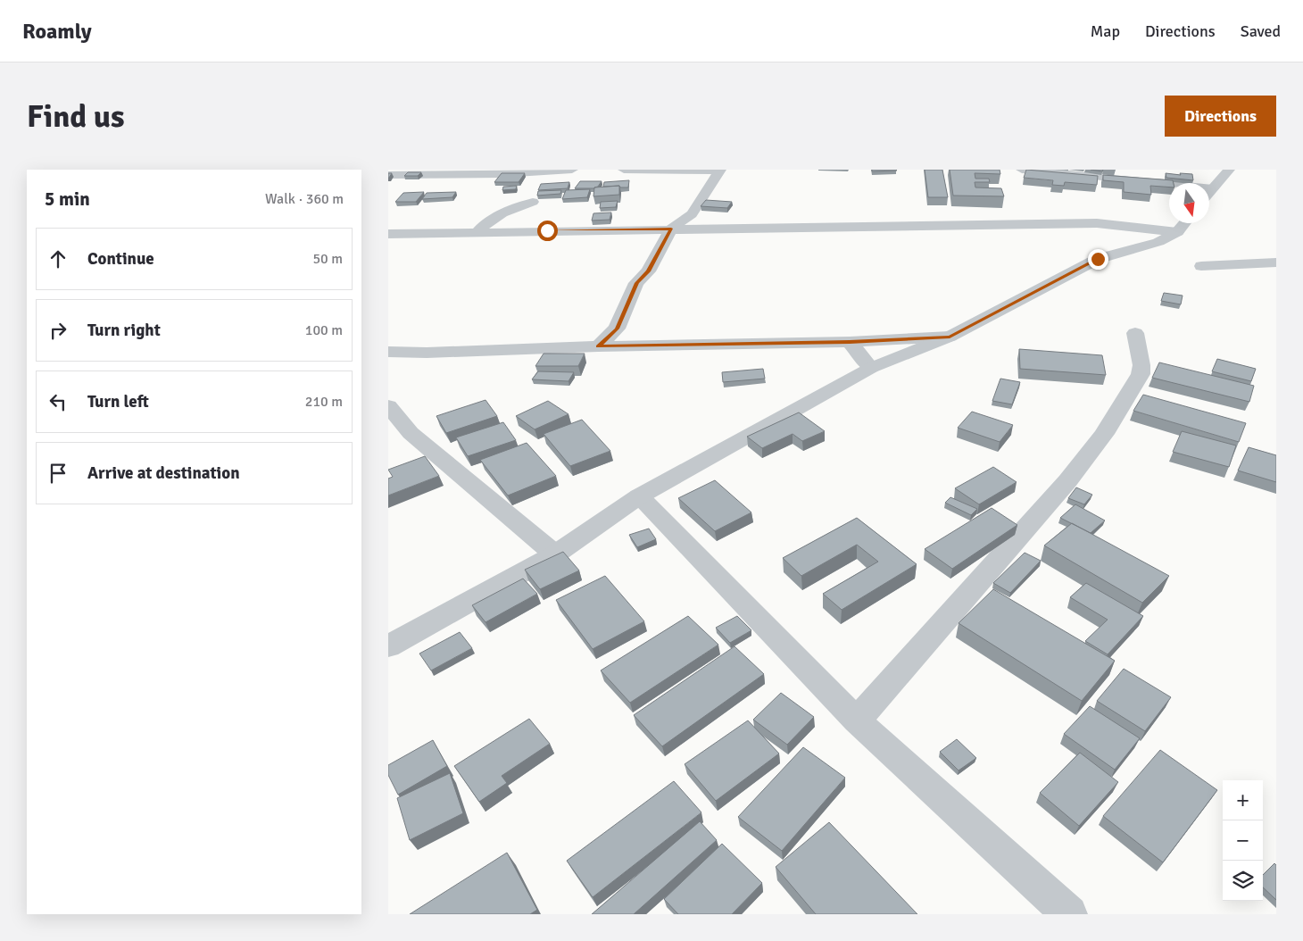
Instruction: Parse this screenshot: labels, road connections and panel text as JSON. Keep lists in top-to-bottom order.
{
  "north": "bottom",
  "page": {
    "header": "Roamly",
    "nav": ["Map", "Directions", "Saved"],
    "buttons": "Directions",
    "title": "Find us",
    "heading": ["5 min", "Walk · 360 m"],
    "list": [
      ["Continue", "50 m"],
      ["Turn right", "100 m"],
      ["Turn left", "210 m"],
      "Arrive at destination"
    ],
    "map_buttons": ["+", "−"]
  }
}
